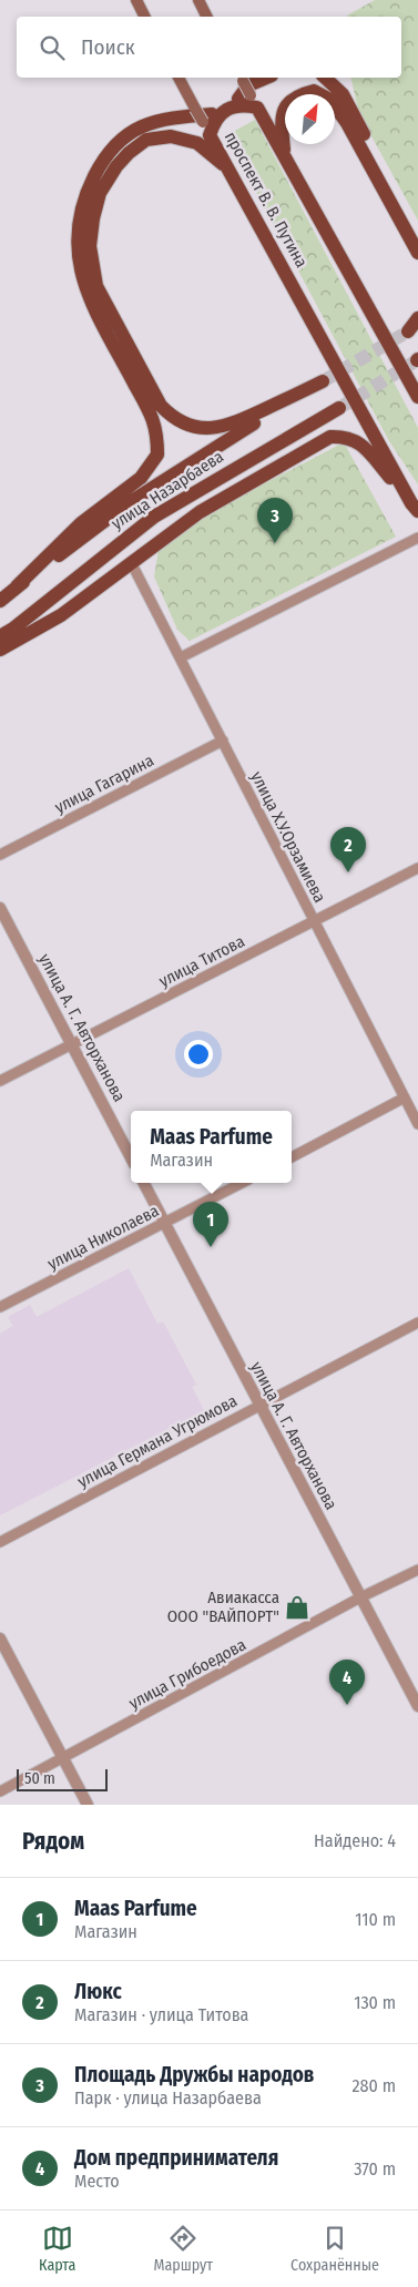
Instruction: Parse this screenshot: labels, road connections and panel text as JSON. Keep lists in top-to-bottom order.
{
  "streets": {
    "main road": ["проспект В. В. Путина", "улица Назарбаева"],
    "street": [
      "улица Гагарина",
      "улица Х.У.Орзамиева",
      "улица Титова",
      "улица А. Г. Авторханова",
      "улица Николаева",
      "улица Германа Угрюмова",
      "улица Грибоедова"
    ]
  },
  "crossings": [
    ["проспект В. В. Путина", "улица Назарбаева"],
    ["улица Гагарина", "улица Х.У.Орзамиева"],
    ["улица Х.У.Орзамиева", "улица Титова"],
    ["улица Титова", "улица А. Г. Авторханова"],
    ["улица А. Г. Авторханова", "улица Николаева"],
    ["улица А. Г. Авторханова", "улица Германа Угрюмова"],
    ["улица А. Г. Авторханова", "улица Грибоедова"]
  ],
  "places": {
    "shop": ["Авиакасса ООО \"ВАЙПОРТ\""]
  },
  "scale_bar": "50 m",
  "north": "top right",
  "page": {
    "search": "Поиск",
    "pins": [
      "3",
      "2",
      "1",
      "4"
    ],
    "popup": ["Maas Parfume", "Магазин"],
    "scale": "50 m",
    "heading": ["Рядом", "Найдено: 4"],
    "list": [
      {
        "mark": "1",
        "name": "Maas Parfume",
        "note": "Магазин",
        "value": "110 m"
      },
      {
        "mark": "2",
        "name": "Люкс",
        "note": "Магазин · улица Титова",
        "value": "130 m"
      },
      {
        "mark": "3",
        "name": "Площадь Дружбы народов",
        "note": "Парк · улица Назарбаева",
        "value": "280 m"
      },
      {
        "mark": "4",
        "name": "Дом предпринимателя",
        "note": "Место",
        "value": "370 m"
      }
    ],
    "nav": ["Карта", "Маршрут", "Сохранённые"]
  }
}
